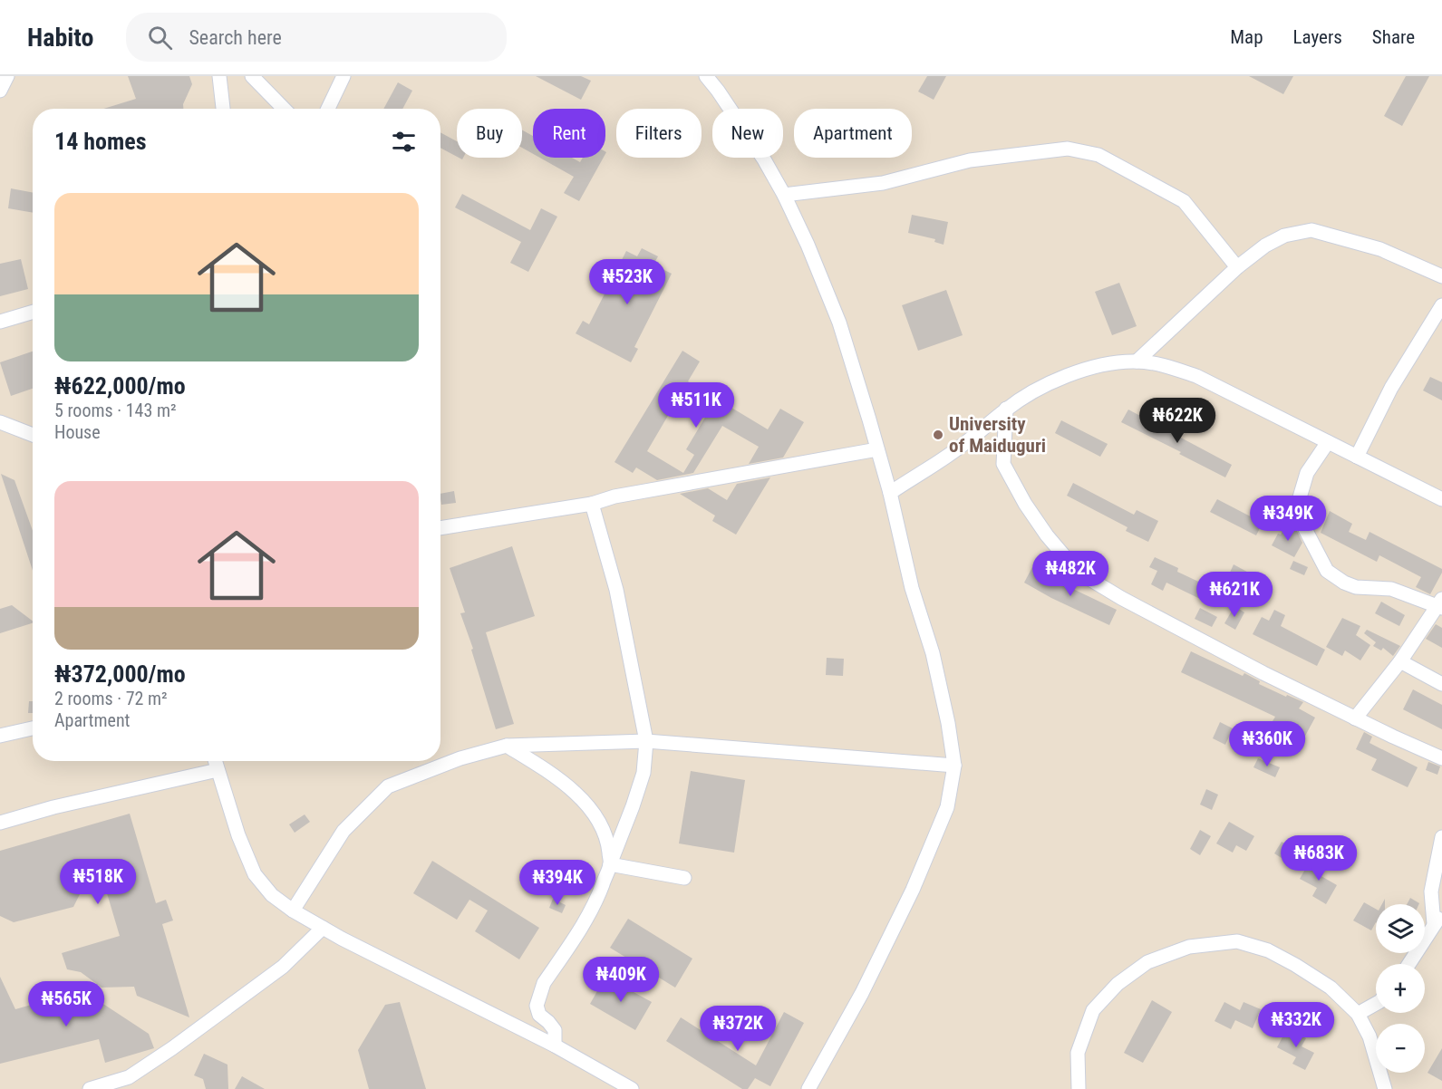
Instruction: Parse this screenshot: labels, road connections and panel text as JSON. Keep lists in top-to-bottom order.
{
  "places": ["University of Maiduguri"],
  "page": {
    "header": "Habito",
    "search": "Search here",
    "nav": ["Map", "Layers", "Share"],
    "chip": [
      "Buy",
      "Rent",
      "Filters",
      "New",
      "Apartment"
    ],
    "heading": "14 homes",
    "list": [
      {
        "name": "₦622,000/mo",
        "note": "5 rooms · 143 m² · House"
      },
      {
        "name": "₦372,000/mo",
        "note": "2 rooms · 72 m² · Apartment"
      }
    ],
    "price": [
      "₦523K",
      "₦511K",
      "₦622K",
      "₦349K",
      "₦482K",
      "₦621K",
      "₦360K",
      "₦683K",
      "₦518K",
      "₦394K",
      "₦409K",
      "₦565K",
      "₦332K",
      "₦372K"
    ],
    "map_buttons": ["+", "−"]
  }
}
